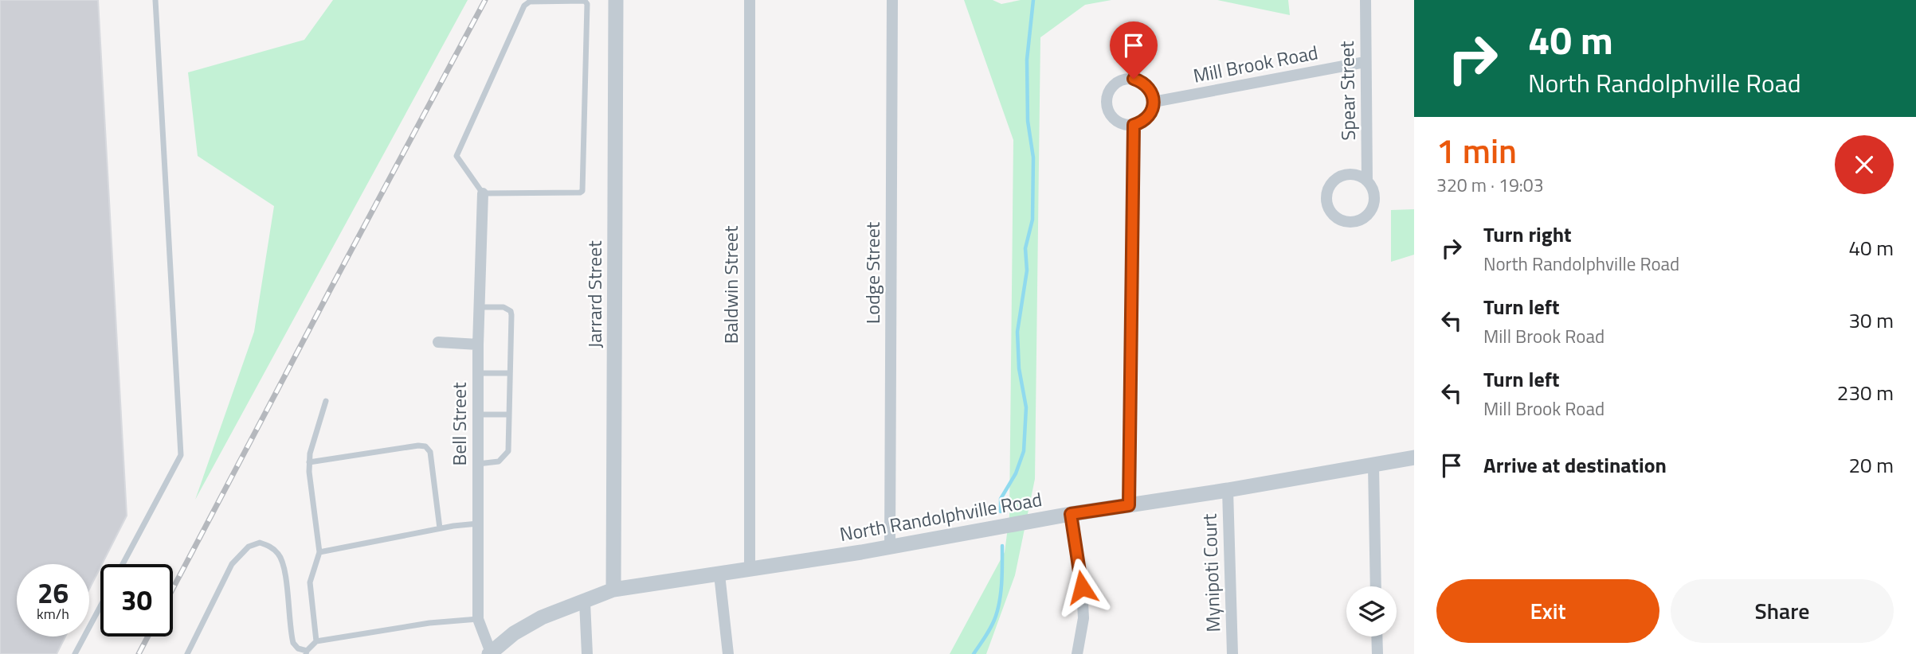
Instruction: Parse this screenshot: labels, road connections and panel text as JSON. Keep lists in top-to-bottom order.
{
  "streets": {
    "street": [
      "Mill Brook Road",
      "Spear Street",
      "Lodge Street",
      "Baldwin Street",
      "Jarrard Street",
      "Bell Street",
      "North Randolphville Road",
      "Mynipoti Court"
    ]
  },
  "crossings": [
    ["Mill Brook Road", "Spear Street"],
    ["Lodge Street", "North Randolphville Road"],
    ["Baldwin Street", "North Randolphville Road"],
    ["Jarrard Street", "North Randolphville Road"],
    ["Bell Street", "North Randolphville Road"],
    ["North Randolphville Road", "Mynipoti Court"]
  ],
  "page": {
    "turn": ["40 m", "North Randolphville Road"],
    "heading": ["1 min", "320 m · 19:03"],
    "list": [
      {
        "name": "Turn right",
        "note": "North Randolphville Road",
        "value": "40 m"
      },
      {
        "name": "Turn left",
        "note": "Mill Brook Road",
        "value": "30 m"
      },
      {
        "name": "Turn left",
        "note": "Mill Brook Road",
        "value": "230 m"
      },
      {
        "name": "Arrive at destination",
        "value": "20 m"
      }
    ],
    "speed": "26 km/h",
    "limit": "30",
    "buttons": ["Exit", "Share"]
  }
}
